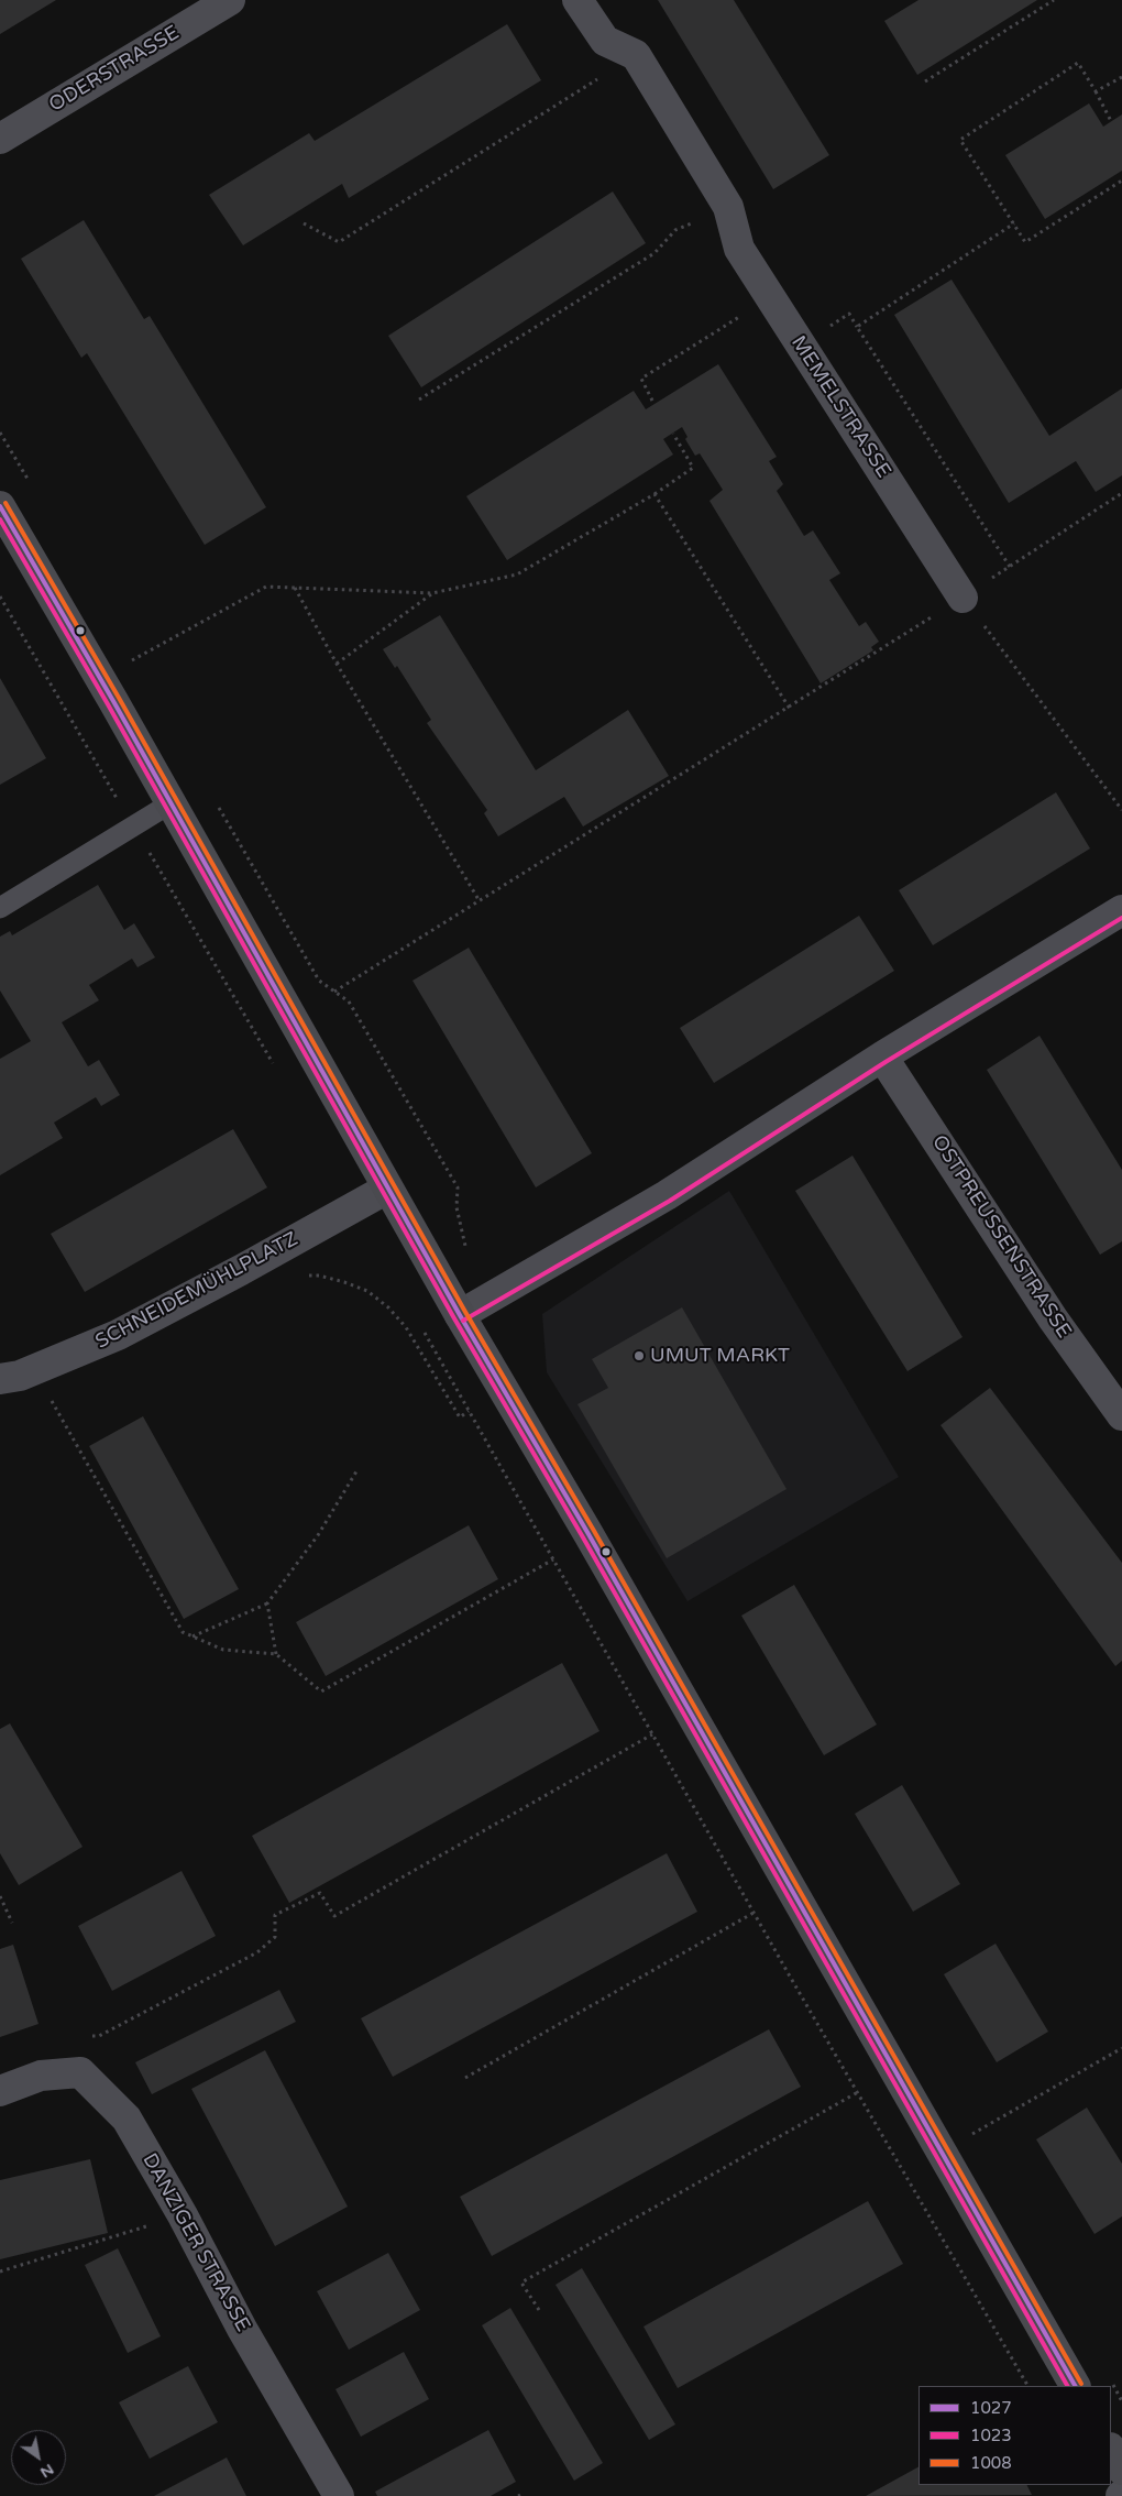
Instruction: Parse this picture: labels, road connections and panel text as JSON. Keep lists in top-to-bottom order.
{
  "streets": {
    "street": [
      "ODERSTRASSE",
      "MEMELSTRASSE",
      "OSTPREUSSENSTRASSE",
      "SCHNEIDEMÜHLPLATZ",
      "DANZIGER STRASSE"
    ]
  },
  "places": ["UMUT MARKT"],
  "lines": ["transit line 1008", "transit line 1027", "transit line 1023"],
  "legend": ["1027", "1023", "1008"],
  "north": "bottom right"
}
